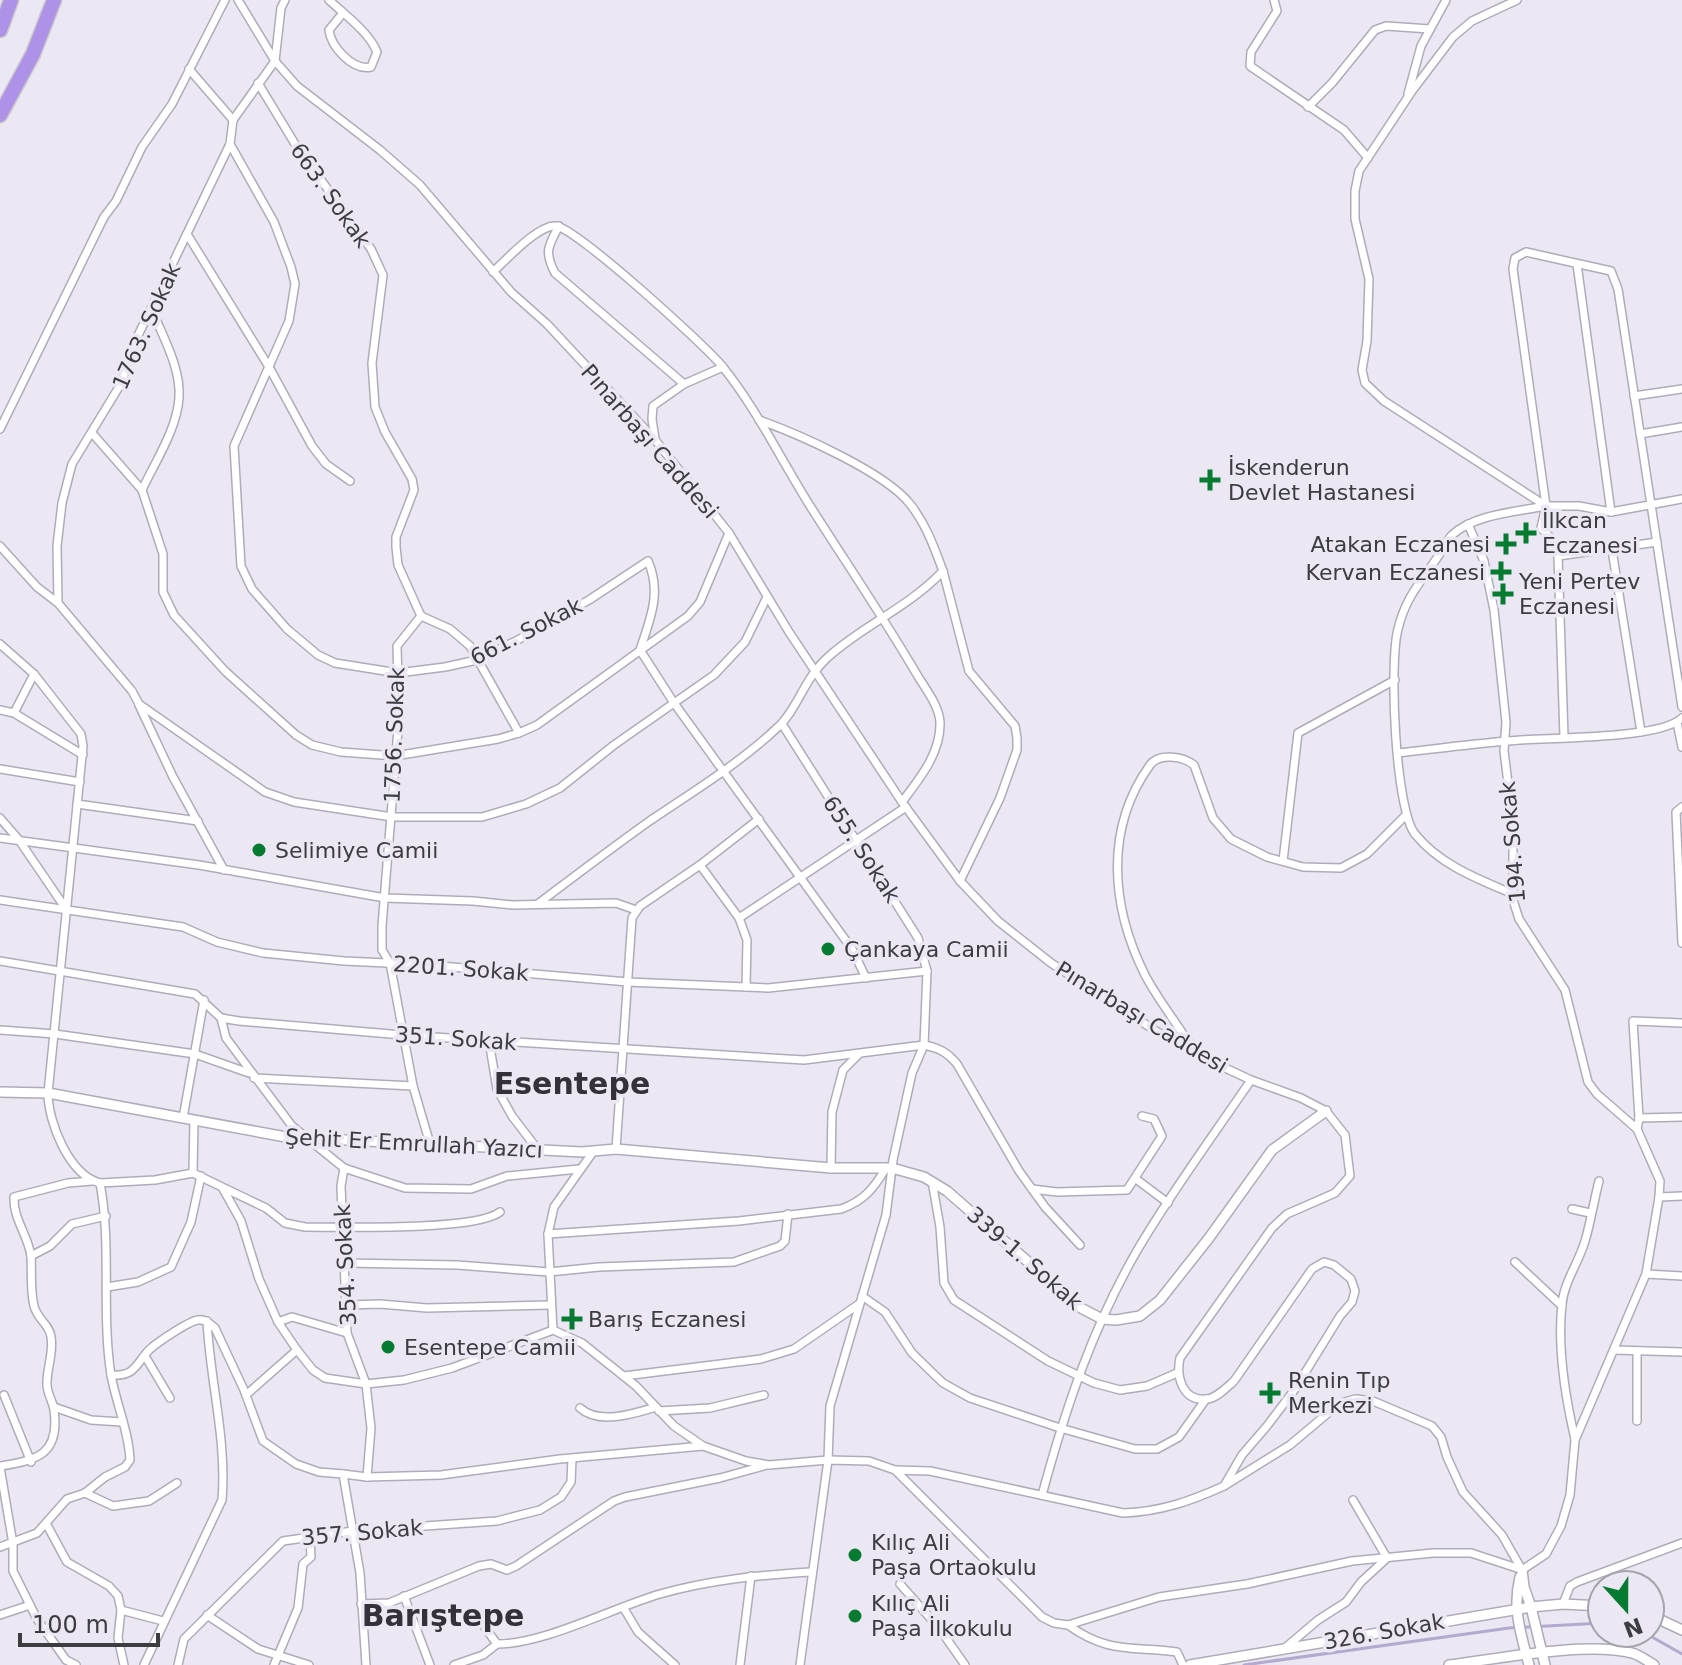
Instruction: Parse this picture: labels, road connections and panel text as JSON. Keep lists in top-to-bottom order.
{
  "streets": {
    "street": [
      "663. Sokak",
      "1763. Sokak",
      "Pınarbaşı Caddesi",
      "661. Sokak",
      "1756. Sokak",
      "194. Sokak",
      "655. Sokak",
      "2201. Sokak",
      "351. Sokak",
      "Şehit Er Emrullah Yazıcı",
      "339-1. Sokak",
      "354. Sokak",
      "357. Sokak",
      "326. Sokak"
    ]
  },
  "crossings": [
    ["663. Sokak", "1763. Sokak"],
    ["663. Sokak", "1756. Sokak"],
    ["1763. Sokak", "Pınarbaşı Caddesi"],
    ["Pınarbaşı Caddesi", "339-1. Sokak"],
    ["661. Sokak", "1756. Sokak"],
    ["1756. Sokak", "2201. Sokak"],
    ["1756. Sokak", "351. Sokak"],
    ["1756. Sokak", "Şehit Er Emrullah Yazıcı"],
    ["655. Sokak", "2201. Sokak"],
    ["655. Sokak", "351. Sokak"],
    ["655. Sokak", "339-1. Sokak"],
    ["Şehit Er Emrullah Yazıcı", "339-1. Sokak"]
  ],
  "districts": ["Esentepe", "Barıştepe"],
  "places": {
    "health": [
      "İskenderun Devlet Hastanesi",
      "İlkcan Eczanesi",
      "Atakan Eczanesi",
      "Kervan Eczanesi",
      "Yeni Pertev Eczanesi",
      "Barış Eczanesi",
      "Renin Tıp Merkezi"
    ],
    "other": [
      "Selimiye Camii",
      "Çankaya Camii",
      "Esentepe Camii",
      "Kılıç Ali Paşa Ortaokulu",
      "Kılıç Ali Paşa İlkokulu"
    ]
  },
  "scale_bar": "100 m",
  "north": "bottom"
}
